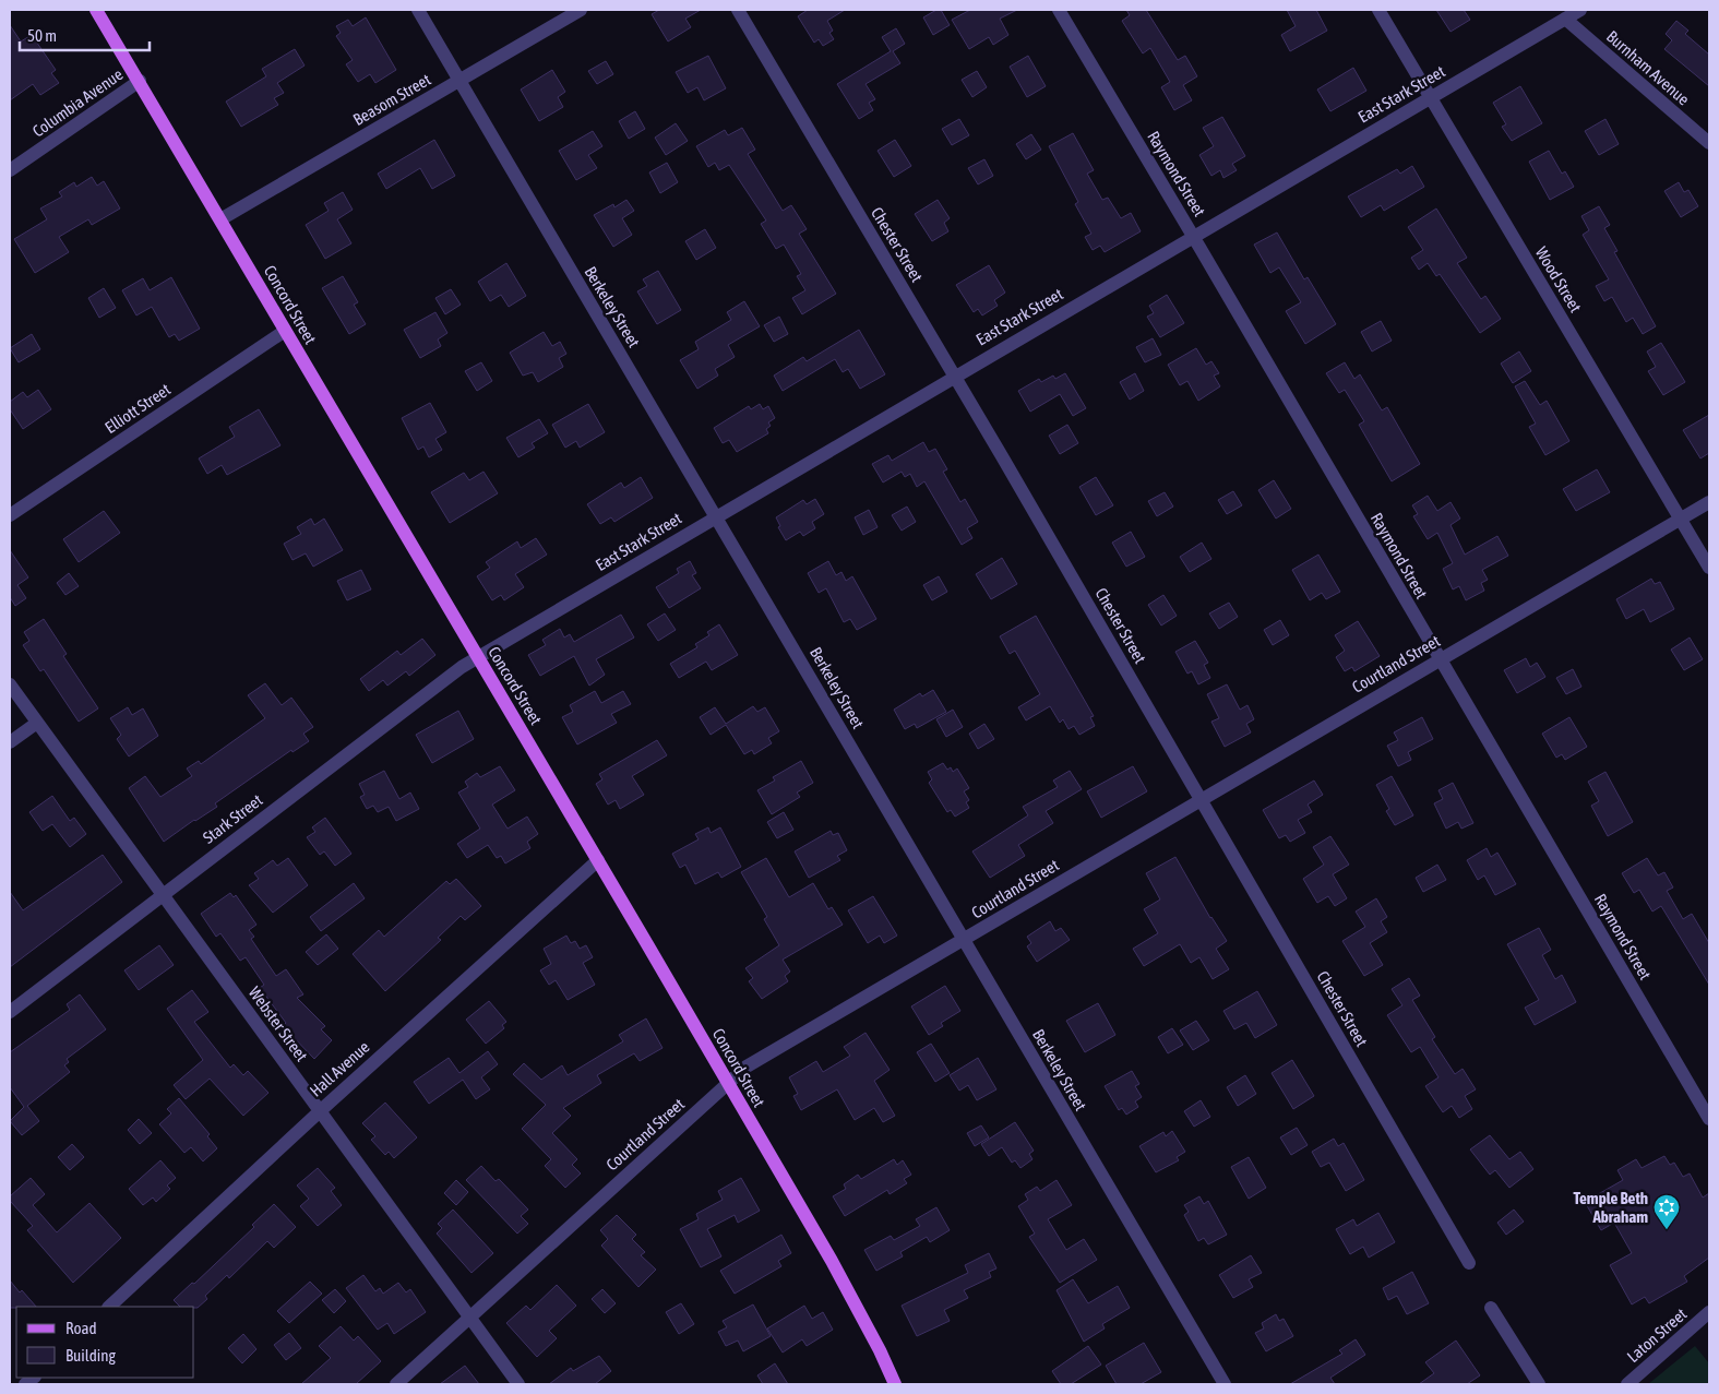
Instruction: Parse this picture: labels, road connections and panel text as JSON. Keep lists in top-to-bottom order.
{
  "streets": {
    "main road": ["Concord Street"],
    "street": [
      "Burnham Avenue",
      "East Stark Street",
      "Beasom Street",
      "Columbia Avenue",
      "Raymond Street",
      "Chester Street",
      "Wood Street",
      "Berkeley Street",
      "Elliott Street",
      "Courtland Street",
      "Stark Street",
      "Webster Street",
      "Hall Avenue",
      "Laton Street"
    ]
  },
  "crossings": [
    ["Burnham Avenue", "East Stark Street"],
    ["East Stark Street", "Raymond Street"],
    ["East Stark Street", "Chester Street"],
    ["East Stark Street", "Wood Street"],
    ["East Stark Street", "Concord Street"],
    ["East Stark Street", "Berkeley Street"],
    ["East Stark Street", "Stark Street"],
    ["Beasom Street", "Concord Street"],
    ["Beasom Street", "Berkeley Street"],
    ["Columbia Avenue", "Concord Street"],
    ["Raymond Street", "Courtland Street"],
    ["Chester Street", "Courtland Street"],
    ["Wood Street", "Courtland Street"],
    ["Concord Street", "Elliott Street"],
    ["Concord Street", "Courtland Street"],
    ["Concord Street", "Stark Street"],
    ["Concord Street", "Hall Avenue"],
    ["Berkeley Street", "Courtland Street"],
    ["Courtland Street", "Webster Street"],
    ["Stark Street", "Webster Street"],
    ["Webster Street", "Hall Avenue"]
  ],
  "places": {
    "synagogue": ["Temple Beth Abraham"]
  },
  "legend": ["Road", "Building"],
  "scale_bar": "50 m"
}
